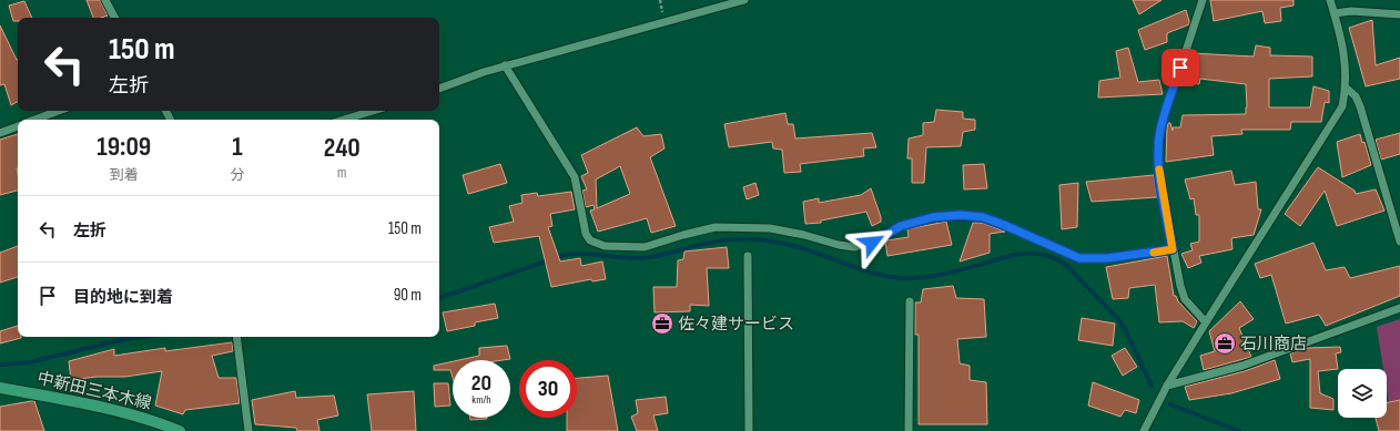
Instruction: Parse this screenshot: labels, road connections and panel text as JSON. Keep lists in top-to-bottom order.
{
  "streets": {
    "main road": ["中新田三本木線"]
  },
  "places": {
    "office": ["佐々建サービス", "石川商店"]
  },
  "page": {
    "turn": ["150 m", "左折"],
    "eta": [
      "19:09",
      "到着",
      "1",
      "分",
      "240",
      "m"
    ],
    "list": [
      {
        "name": "左折",
        "value": "150 m"
      },
      {
        "name": "目的地に到着",
        "value": "90 m"
      }
    ],
    "speed": "20 km/h",
    "limit": "30"
  }
}
